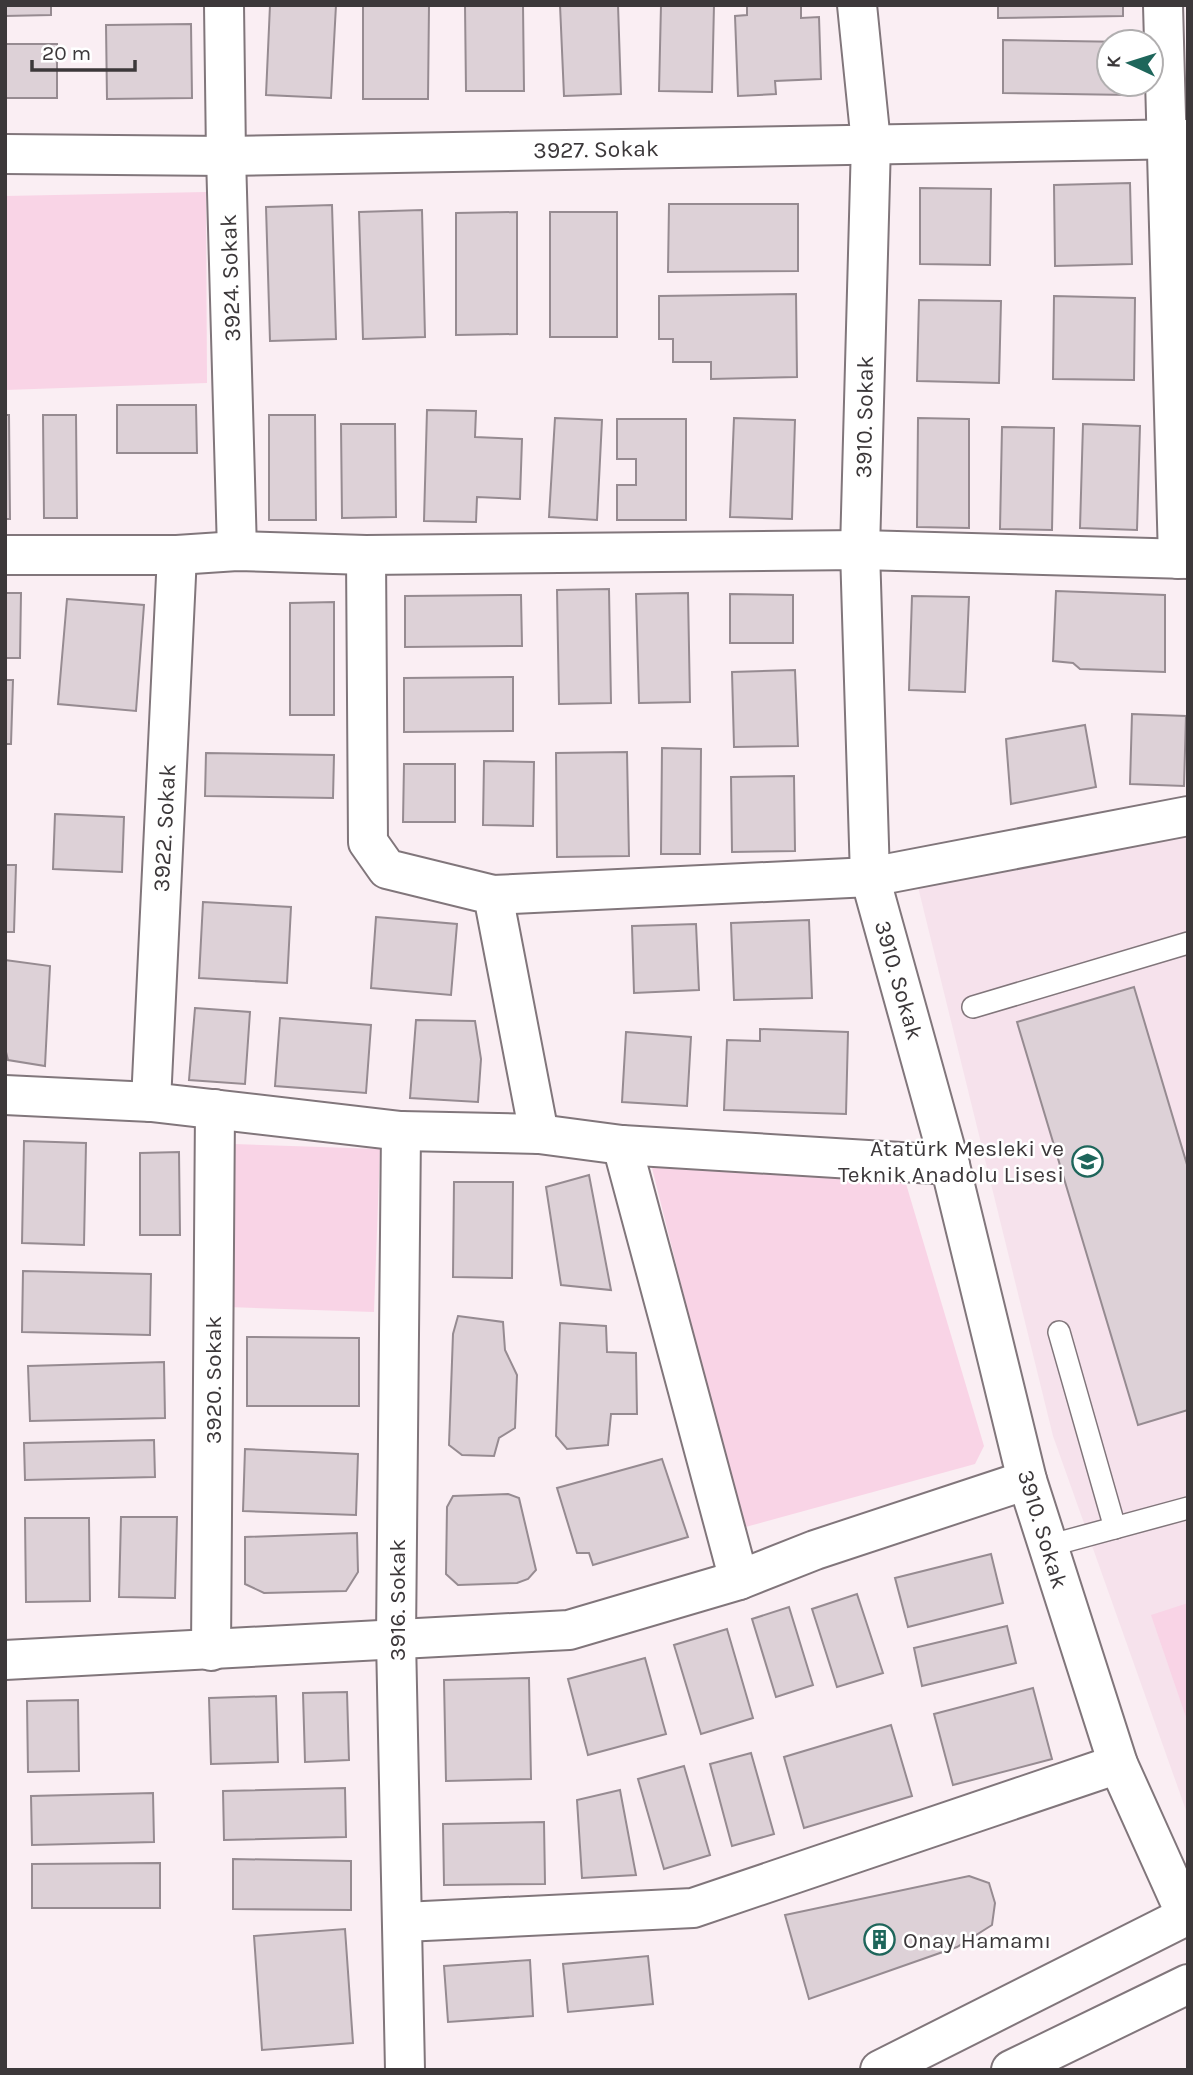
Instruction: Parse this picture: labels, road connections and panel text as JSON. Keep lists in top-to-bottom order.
{
  "streets": {
    "street": [
      "3927. Sokak",
      "3924. Sokak",
      "3910. Sokak",
      "3922. Sokak",
      "3920. Sokak",
      "3916. Sokak"
    ]
  },
  "crossings": [
    ["3927. Sokak", "3924. Sokak"],
    ["3927. Sokak", "3910. Sokak"]
  ],
  "places": {
    "school or university": ["Atatürk Mesleki ve Teknik Anadolu Lisesi"],
    "building": ["Onay Hamamı"]
  },
  "scale_bar": "20 m",
  "north": "left"
}
